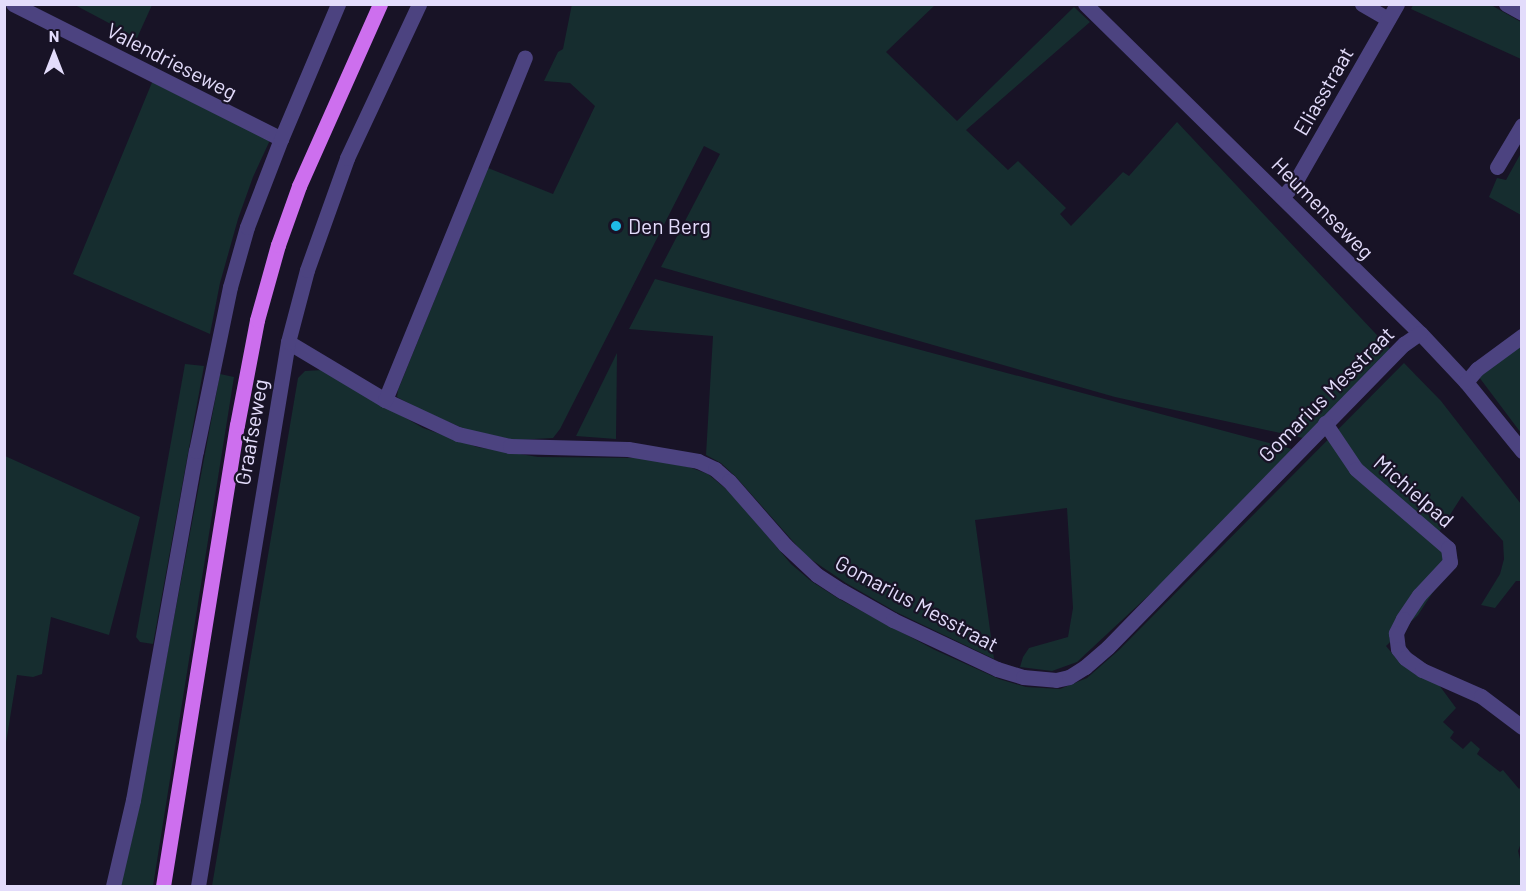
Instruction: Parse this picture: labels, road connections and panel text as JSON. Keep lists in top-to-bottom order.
{
  "streets": {
    "main road": ["Graafseweg"],
    "street": [
      "Valendrieseweg",
      "Eliasstraat",
      "Heumenseweg",
      "Gomarius Messtraat",
      "Michielpad"
    ]
  },
  "crossings": [
    ["Eliasstraat", "Heumenseweg"],
    ["Heumenseweg", "Gomarius Messtraat"],
    ["Gomarius Messtraat", "Graafseweg"],
    ["Gomarius Messtraat", "Michielpad"]
  ],
  "places": ["Den Berg"],
  "north": "top"
}
